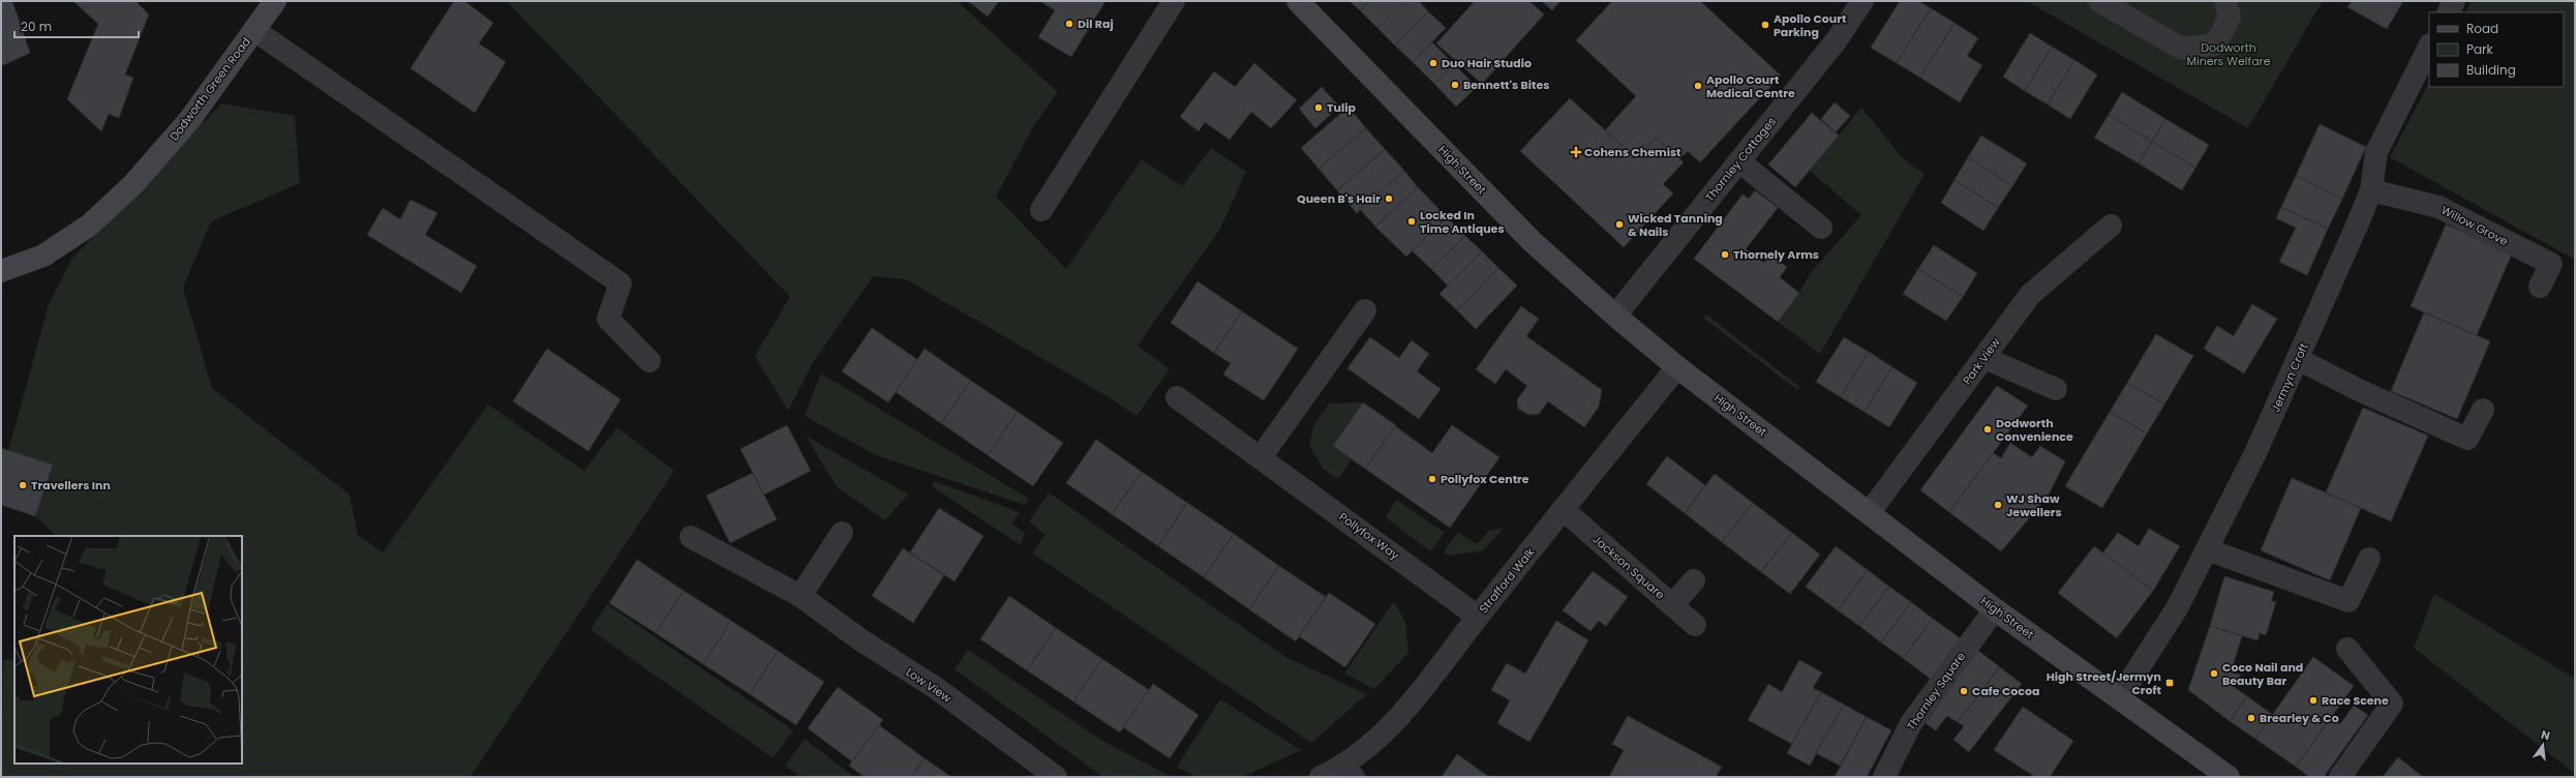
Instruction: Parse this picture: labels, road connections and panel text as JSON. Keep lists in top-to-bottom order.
{
  "streets": {
    "main road": ["Dodworth Green Road", "High Street"],
    "street": [
      "Thornley Cottages",
      "Willow Grove",
      "Park View",
      "Jermyn Croft",
      "Pollyfox Way",
      "Jackson Square",
      "Strafford Walk",
      "Low View",
      "Thornley Square"
    ]
  },
  "crossings": [
    ["Thornley Cottages", "High Street"],
    ["High Street", "Park View"],
    ["High Street", "Jermyn Croft"],
    ["High Street", "Strafford Walk"],
    ["High Street", "Thornley Square"],
    ["Willow Grove", "Jermyn Croft"],
    ["Pollyfox Way", "Strafford Walk"],
    ["Jackson Square", "Strafford Walk"]
  ],
  "parks": ["Dodworth Miners Welfare"],
  "places": {
    "other": [
      "Dil Raj",
      "Apollo Court Parking",
      "Duo Hair Studio",
      "Bennett's Bites",
      "Apollo Court Medical Centre",
      "Tulip",
      "Queen B's Hair",
      "Locked In Time Antiques",
      "Wicked Tanning & Nails",
      "Thornely Arms",
      "Dodworth Convenience",
      "Pollyfox Centre",
      "Travellers Inn",
      "WJ Shaw Jewellers",
      "Coco Nail and Beauty Bar",
      "Cafe Cocoa",
      "Race Scene",
      "Brearley & Co"
    ],
    "health": ["Cohens Chemist"],
    "transit": ["High Street/Jermyn Croft"]
  },
  "legend": ["Road", "Park", "Building"],
  "scale_bar": "20 m",
  "north": "top"
}
